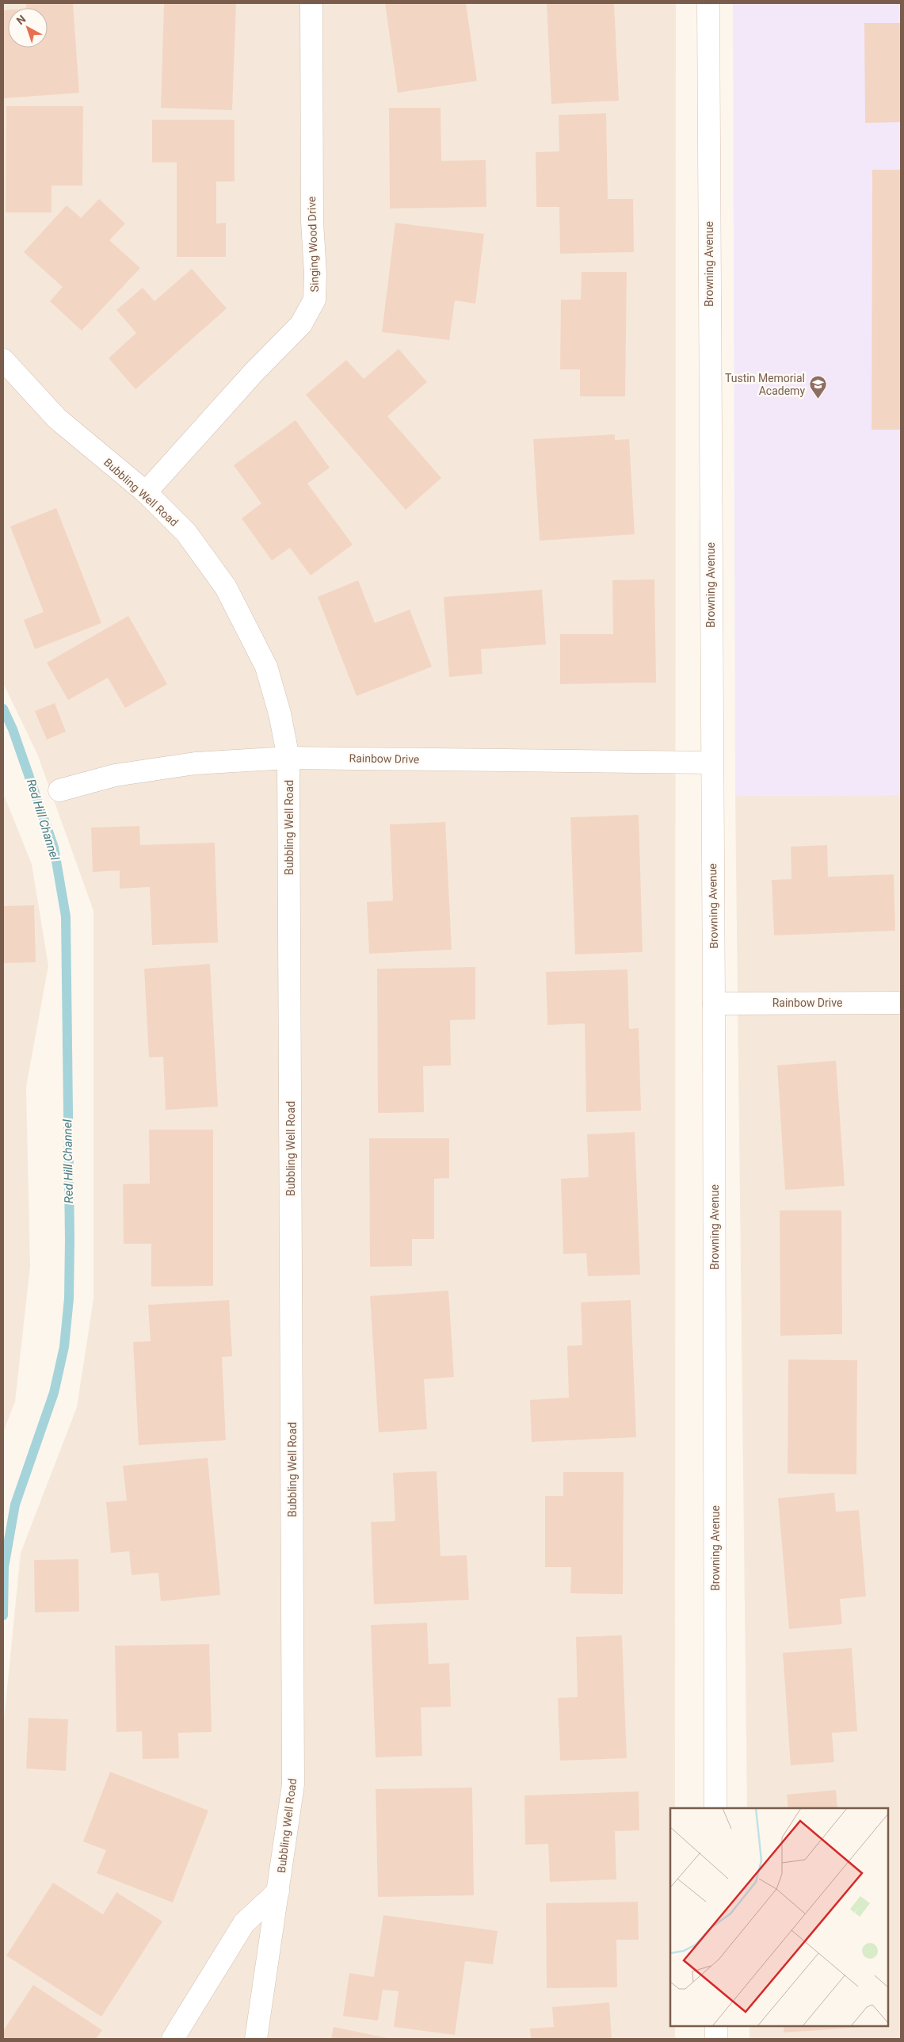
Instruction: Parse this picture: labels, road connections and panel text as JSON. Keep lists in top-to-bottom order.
{
  "streets": {
    "street": [
      "Singing Wood Drive",
      "Browning Avenue",
      "Bubbling Well Road",
      "Rainbow Drive"
    ]
  },
  "crossings": [
    ["Singing Wood Drive", "Bubbling Well Road"],
    ["Browning Avenue", "Rainbow Drive"],
    ["Bubbling Well Road", "Rainbow Drive"]
  ],
  "water": ["Red Hill Channel"],
  "places": {
    "school or university": ["Tustin Memorial Academy"]
  },
  "north": "top left"
}
